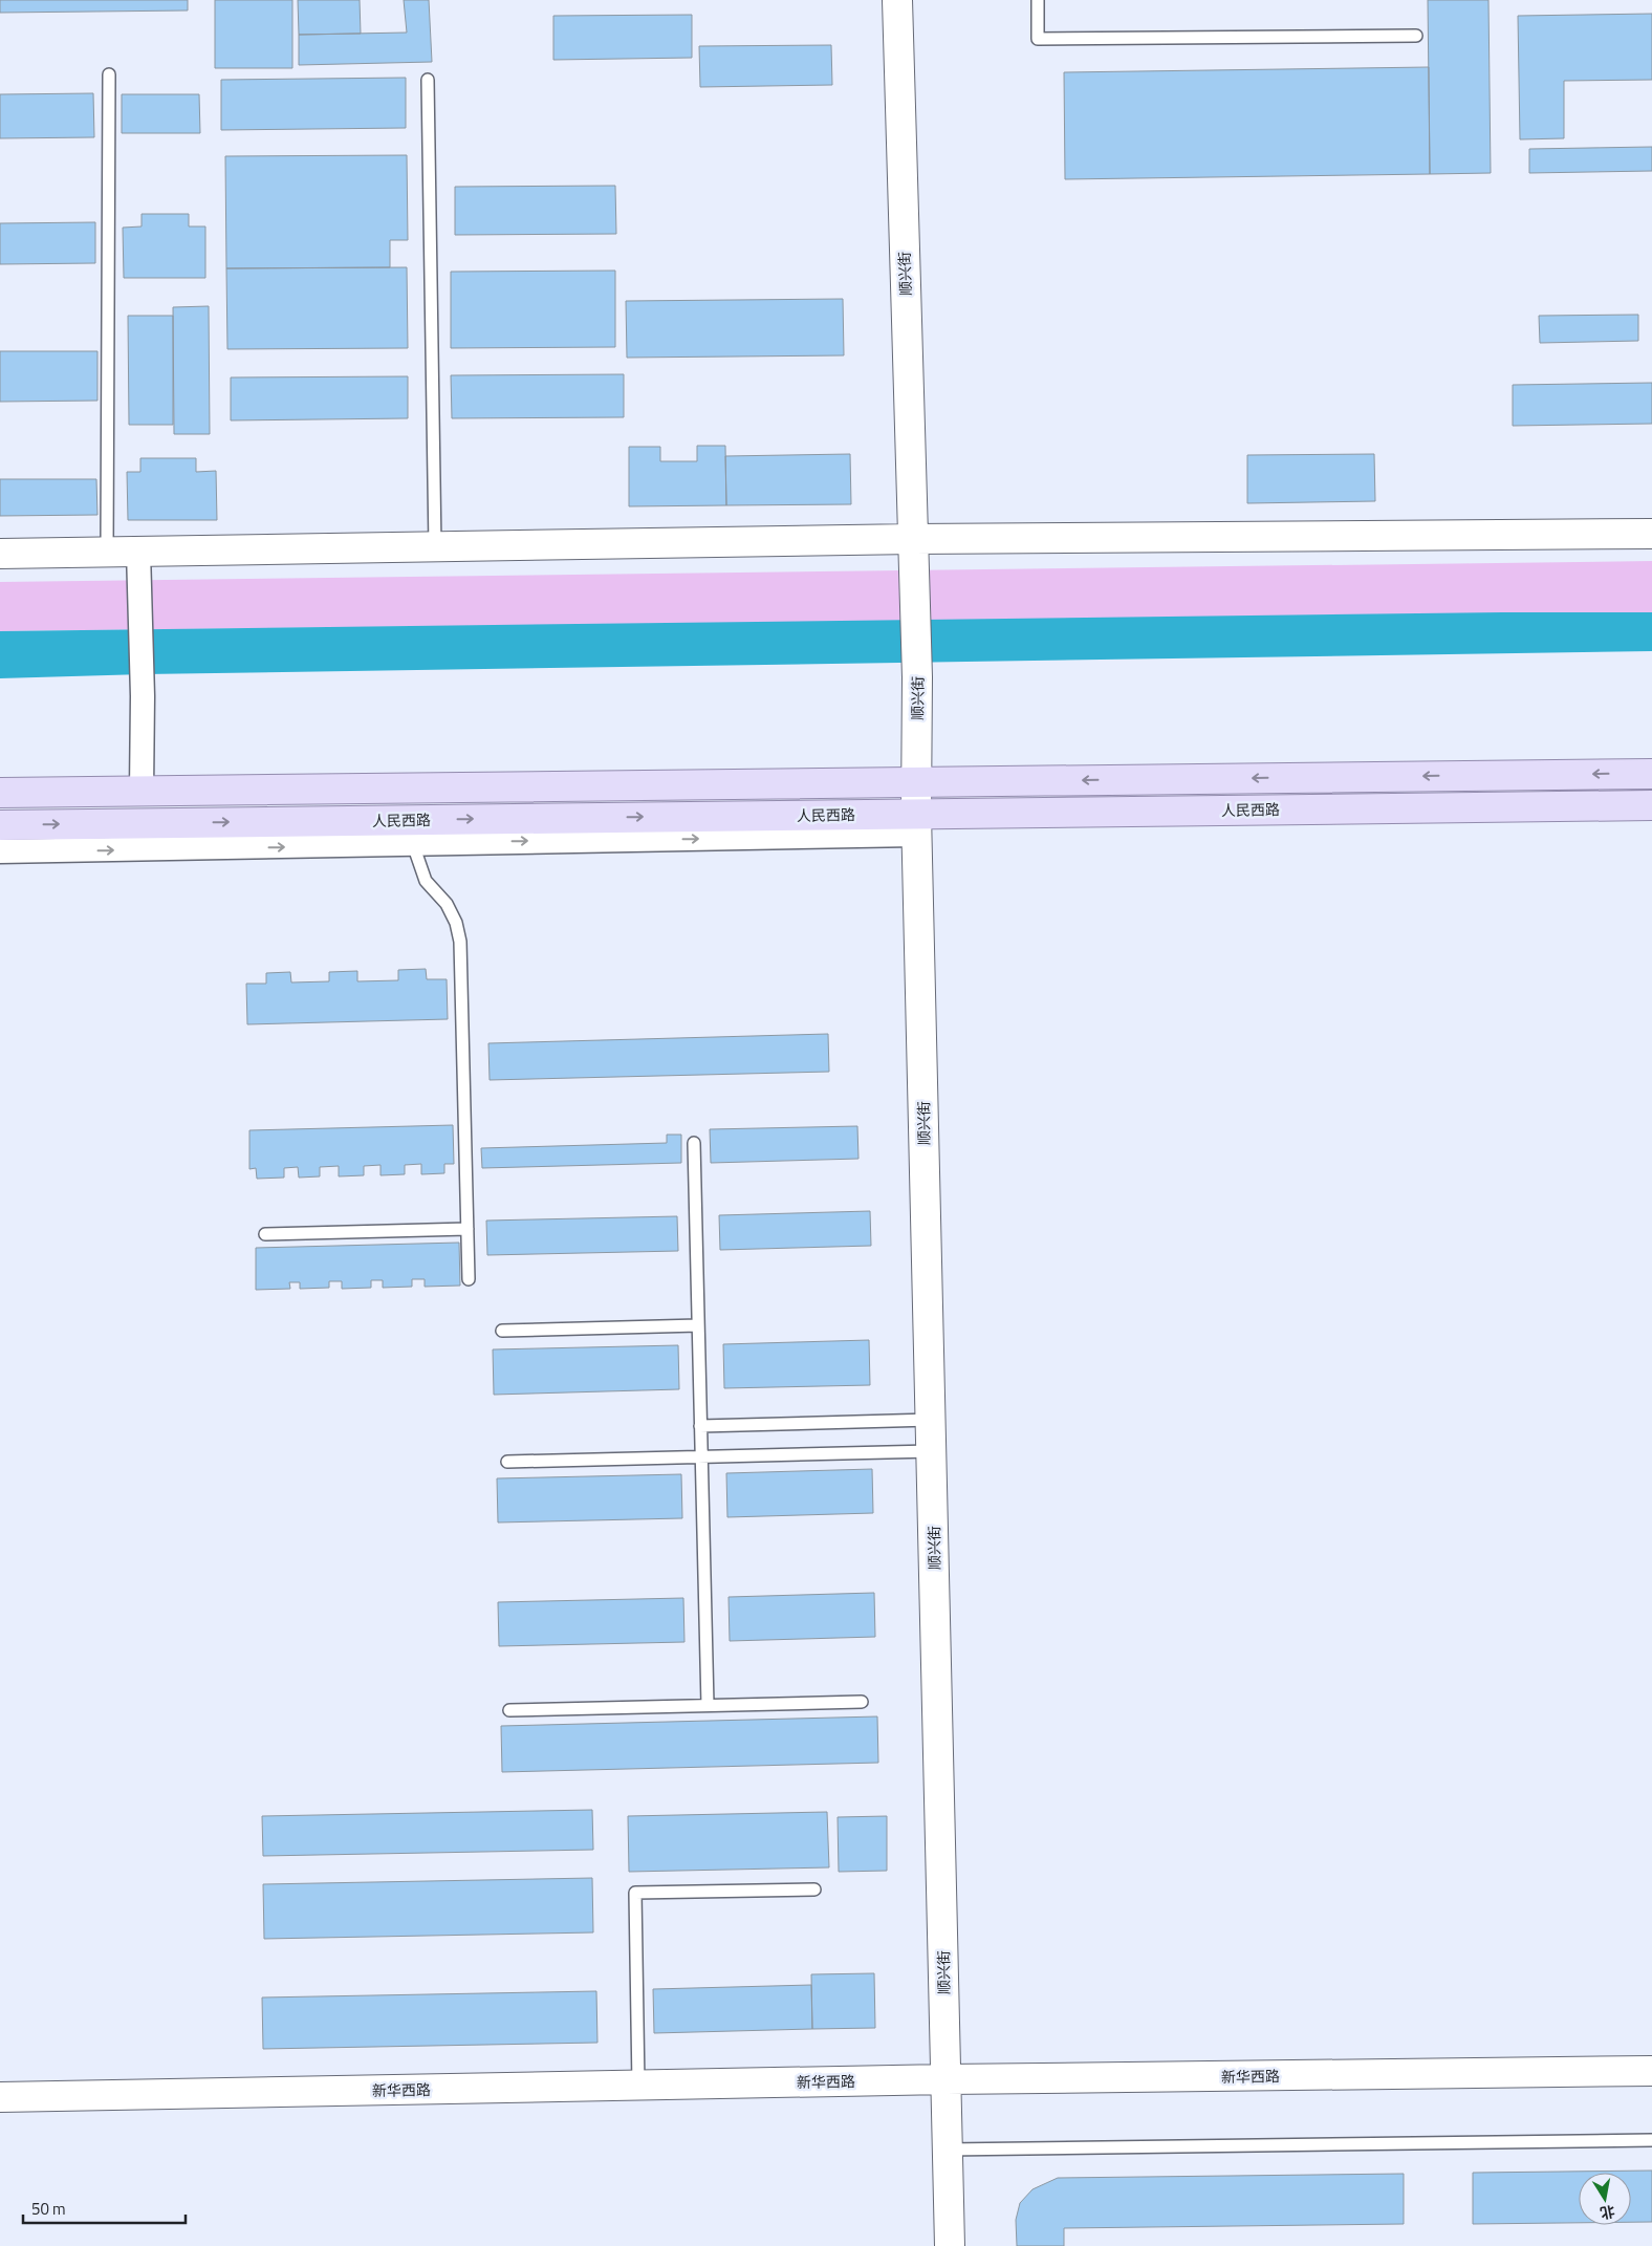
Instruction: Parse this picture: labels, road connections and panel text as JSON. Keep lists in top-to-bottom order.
{
  "streets": {
    "main road": ["人民西路"],
    "street": ["顺兴街", "新华西路"]
  },
  "crossings": [
    ["顺兴街", "人民西路"],
    ["顺兴街", "新华西路"]
  ],
  "scale_bar": "50 m",
  "north": "bottom"
}
